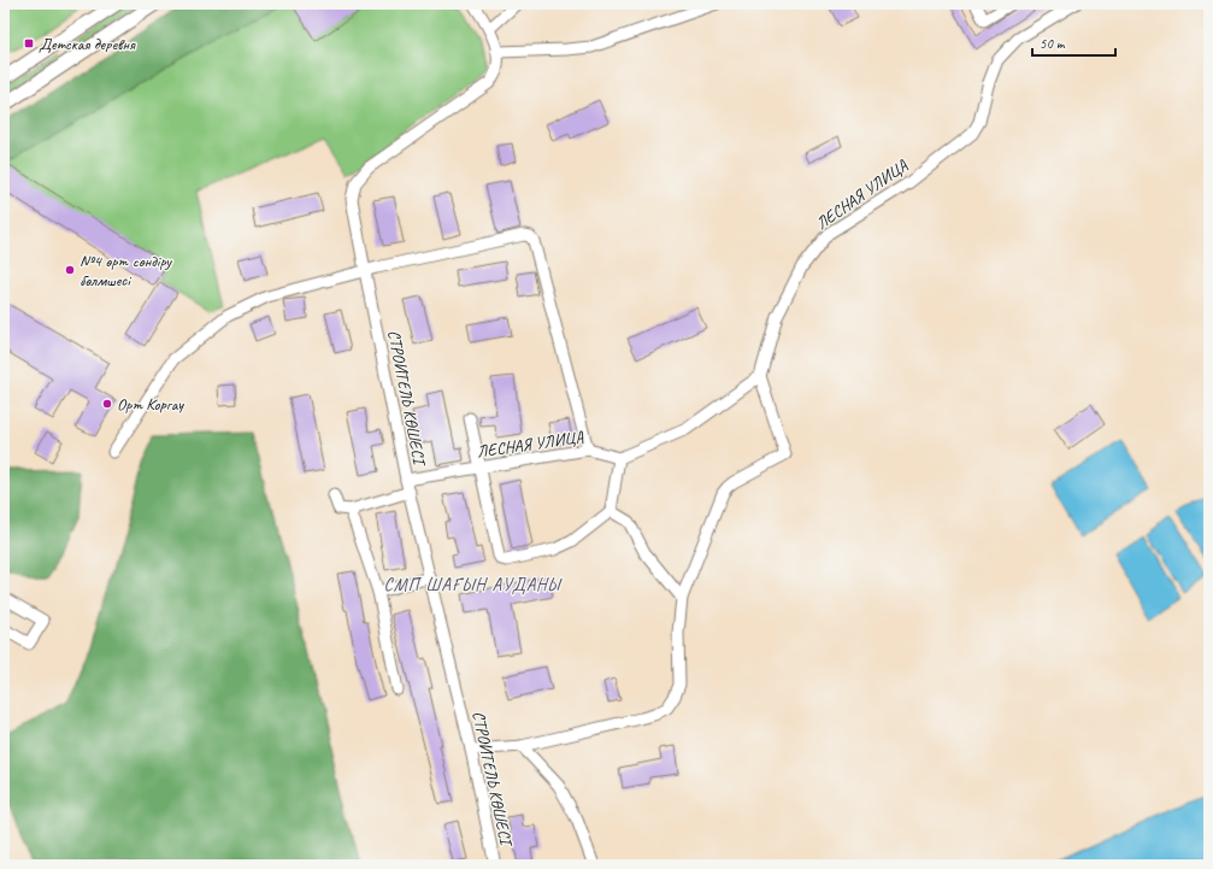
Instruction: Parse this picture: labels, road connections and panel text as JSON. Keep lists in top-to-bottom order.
{
  "streets": {
    "street": ["ЛЕСНАЯ УЛИЦА", "СТРОИТЕЛЬ КӨШЕСІ"]
  },
  "crossings": [
    ["ЛЕСНАЯ УЛИЦА", "СТРОИТЕЛЬ КӨШЕСІ"]
  ],
  "districts": ["СМП ШАҒЫН АУДАНЫ"],
  "places": {
    "transit": ["Детская деревня"],
    "other": ["№4 өрт сөндіру бөлмшесі", "Орт Коргау"]
  },
  "scale_bar": "50 m"
}
